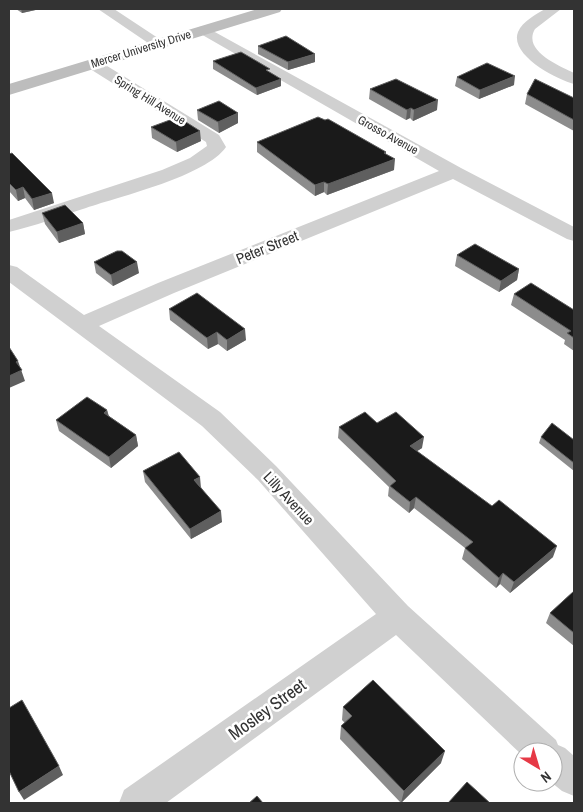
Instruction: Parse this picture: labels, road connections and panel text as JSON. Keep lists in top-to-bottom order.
{
  "streets": {
    "main road": ["Mercer University Drive"],
    "street": [
      "Spring Hill Avenue",
      "Grosso Avenue",
      "Peter Street",
      "Lilly Avenue",
      "Mosley Street"
    ]
  },
  "crossings": [
    ["Mercer University Drive", "Spring Hill Avenue"],
    ["Mercer University Drive", "Grosso Avenue"],
    ["Grosso Avenue", "Peter Street"],
    ["Peter Street", "Lilly Avenue"],
    ["Lilly Avenue", "Mosley Street"]
  ],
  "north": "bottom right"
}
